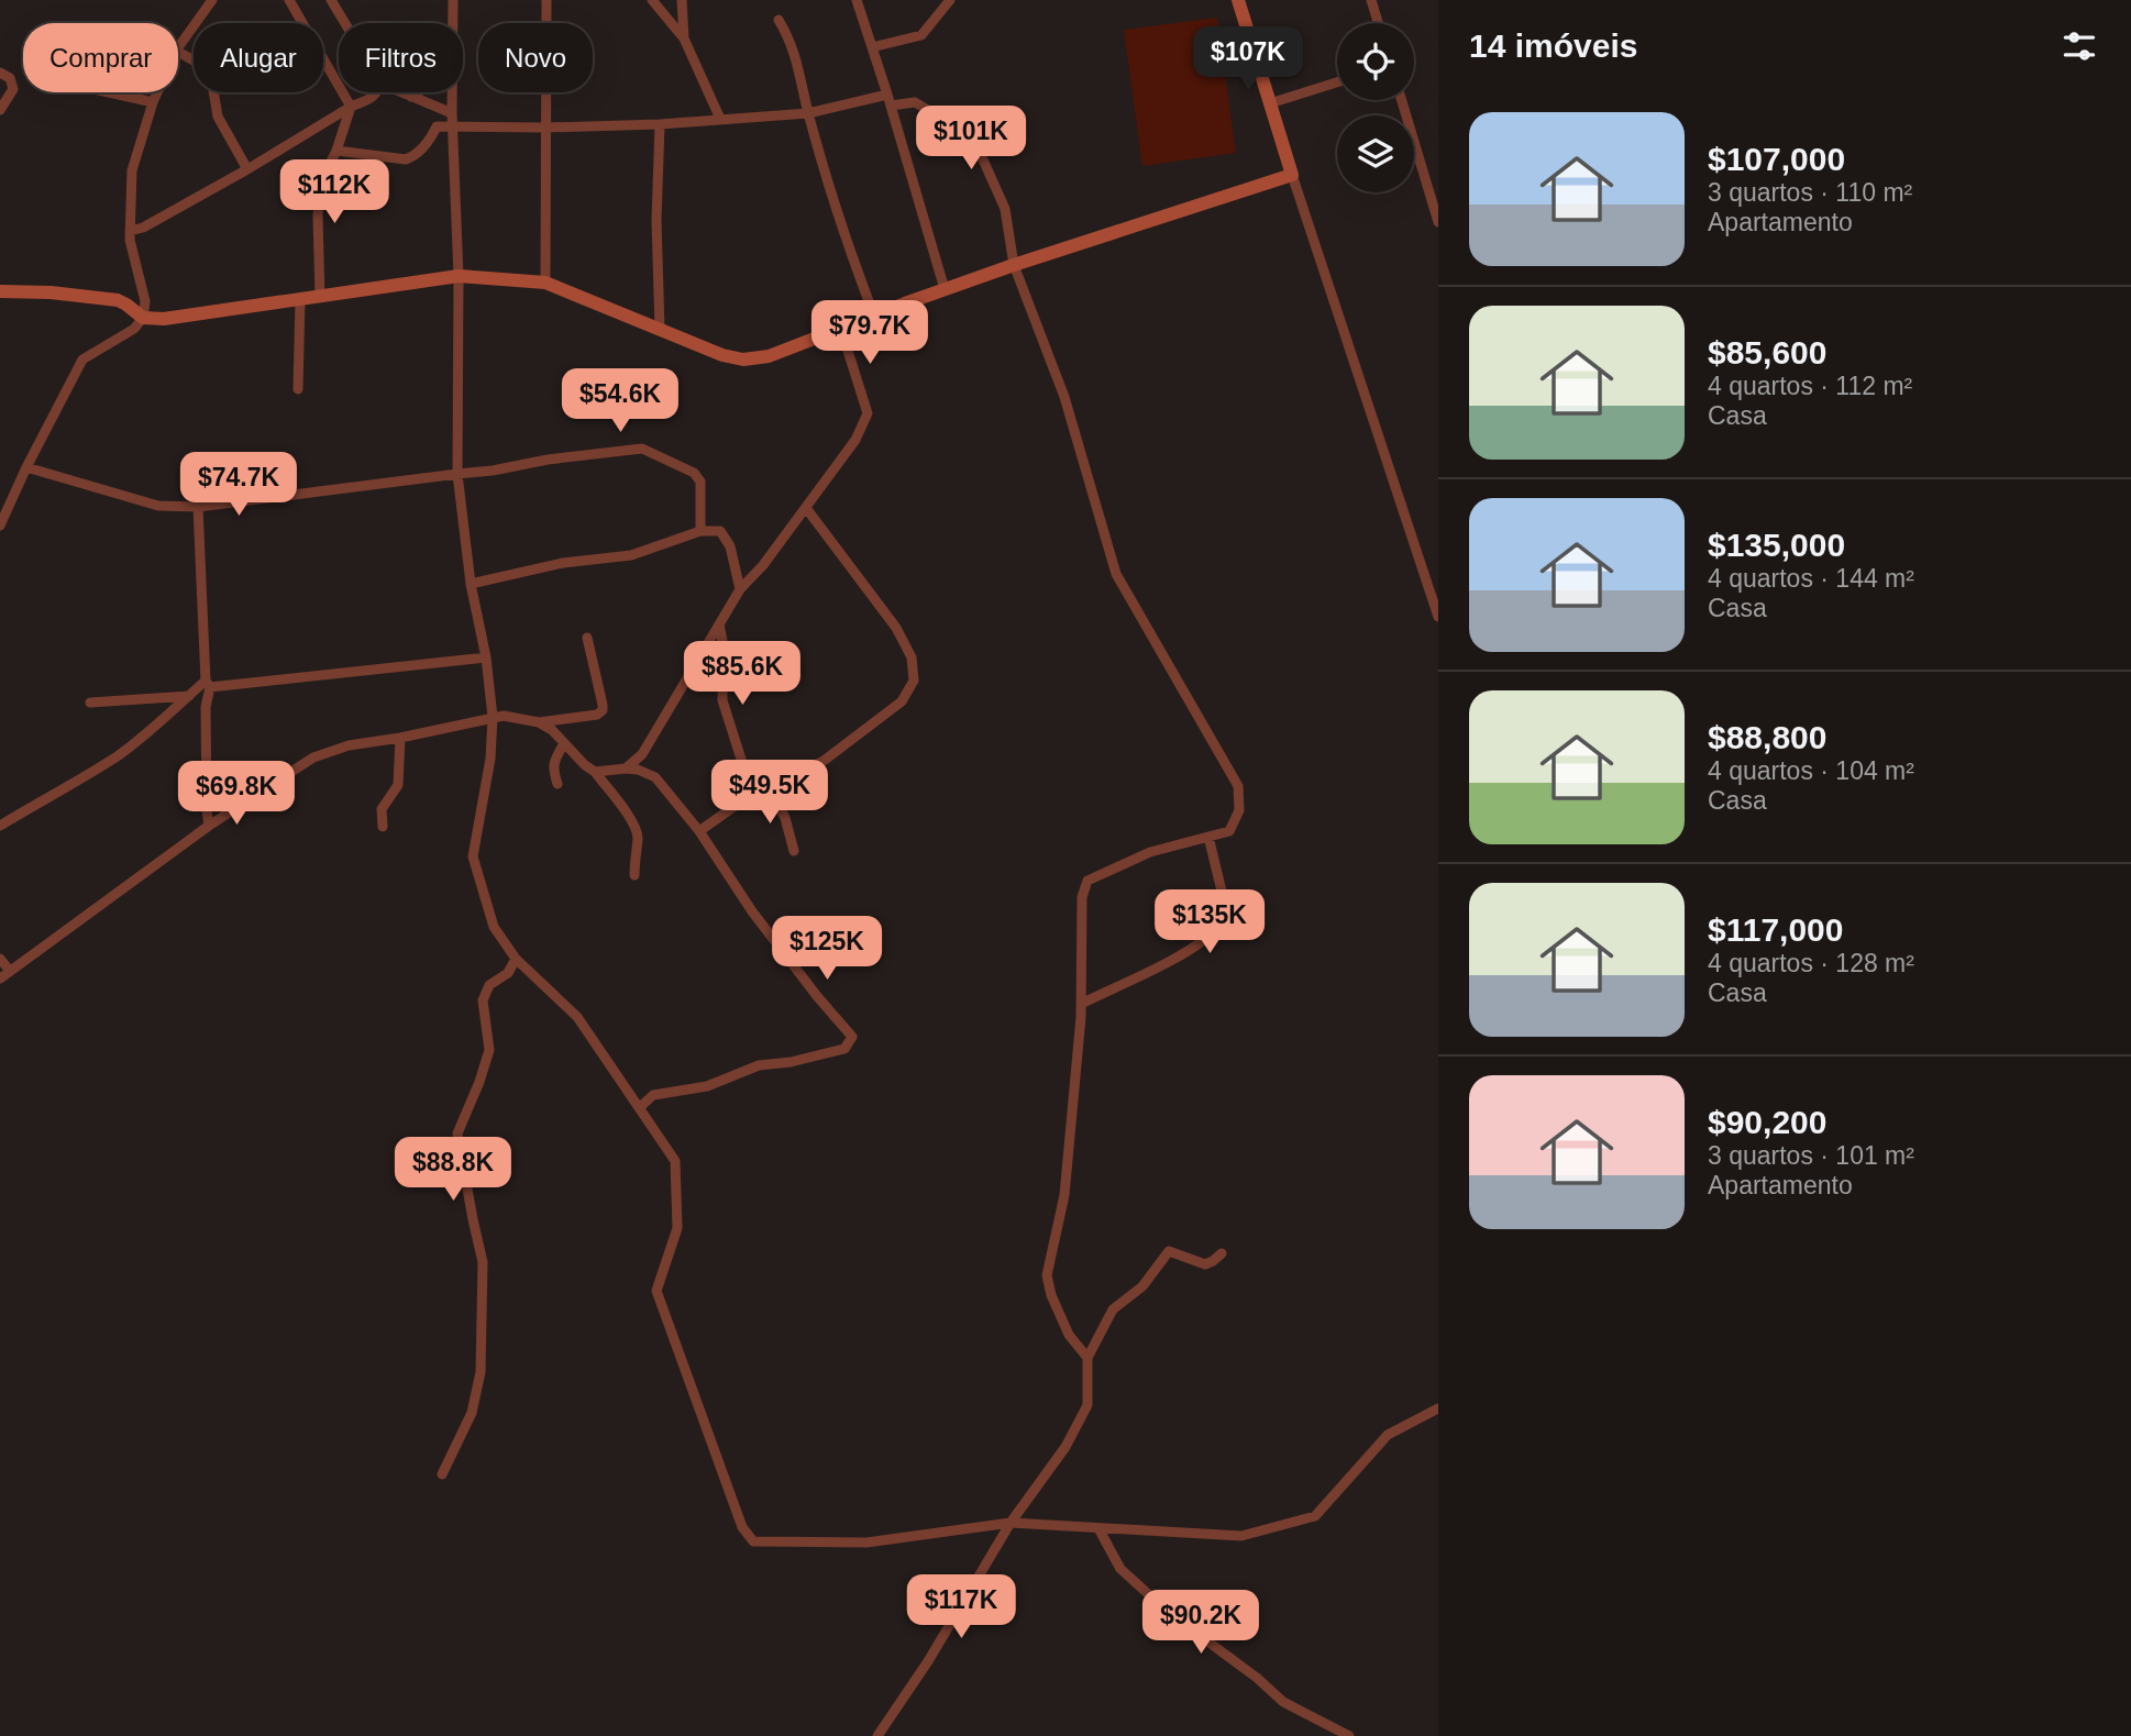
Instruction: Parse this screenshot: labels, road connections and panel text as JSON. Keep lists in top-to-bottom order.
{
  "page": {
    "heading": "14 imóveis",
    "chip": [
      "Comprar",
      "Alugar",
      "Filtros",
      "Novo"
    ],
    "price": [
      "$107K",
      "$101K",
      "$112K",
      "$79.7K",
      "$54.6K",
      "$74.7K",
      "$85.6K",
      "$49.5K",
      "$69.8K",
      "$135K",
      "$125K",
      "$88.8K",
      "$117K",
      "$90.2K"
    ],
    "list": [
      {
        "name": "$107,000",
        "note": "3 quartos · 110 m² · Apartamento"
      },
      {
        "name": "$85,600",
        "note": "4 quartos · 112 m² · Casa"
      },
      {
        "name": "$135,000",
        "note": "4 quartos · 144 m² · Casa"
      },
      {
        "name": "$88,800",
        "note": "4 quartos · 104 m² · Casa"
      },
      {
        "name": "$117,000",
        "note": "4 quartos · 128 m² · Casa"
      },
      {
        "name": "$90,200",
        "note": "3 quartos · 101 m² · Apartamento"
      }
    ]
  }
}
